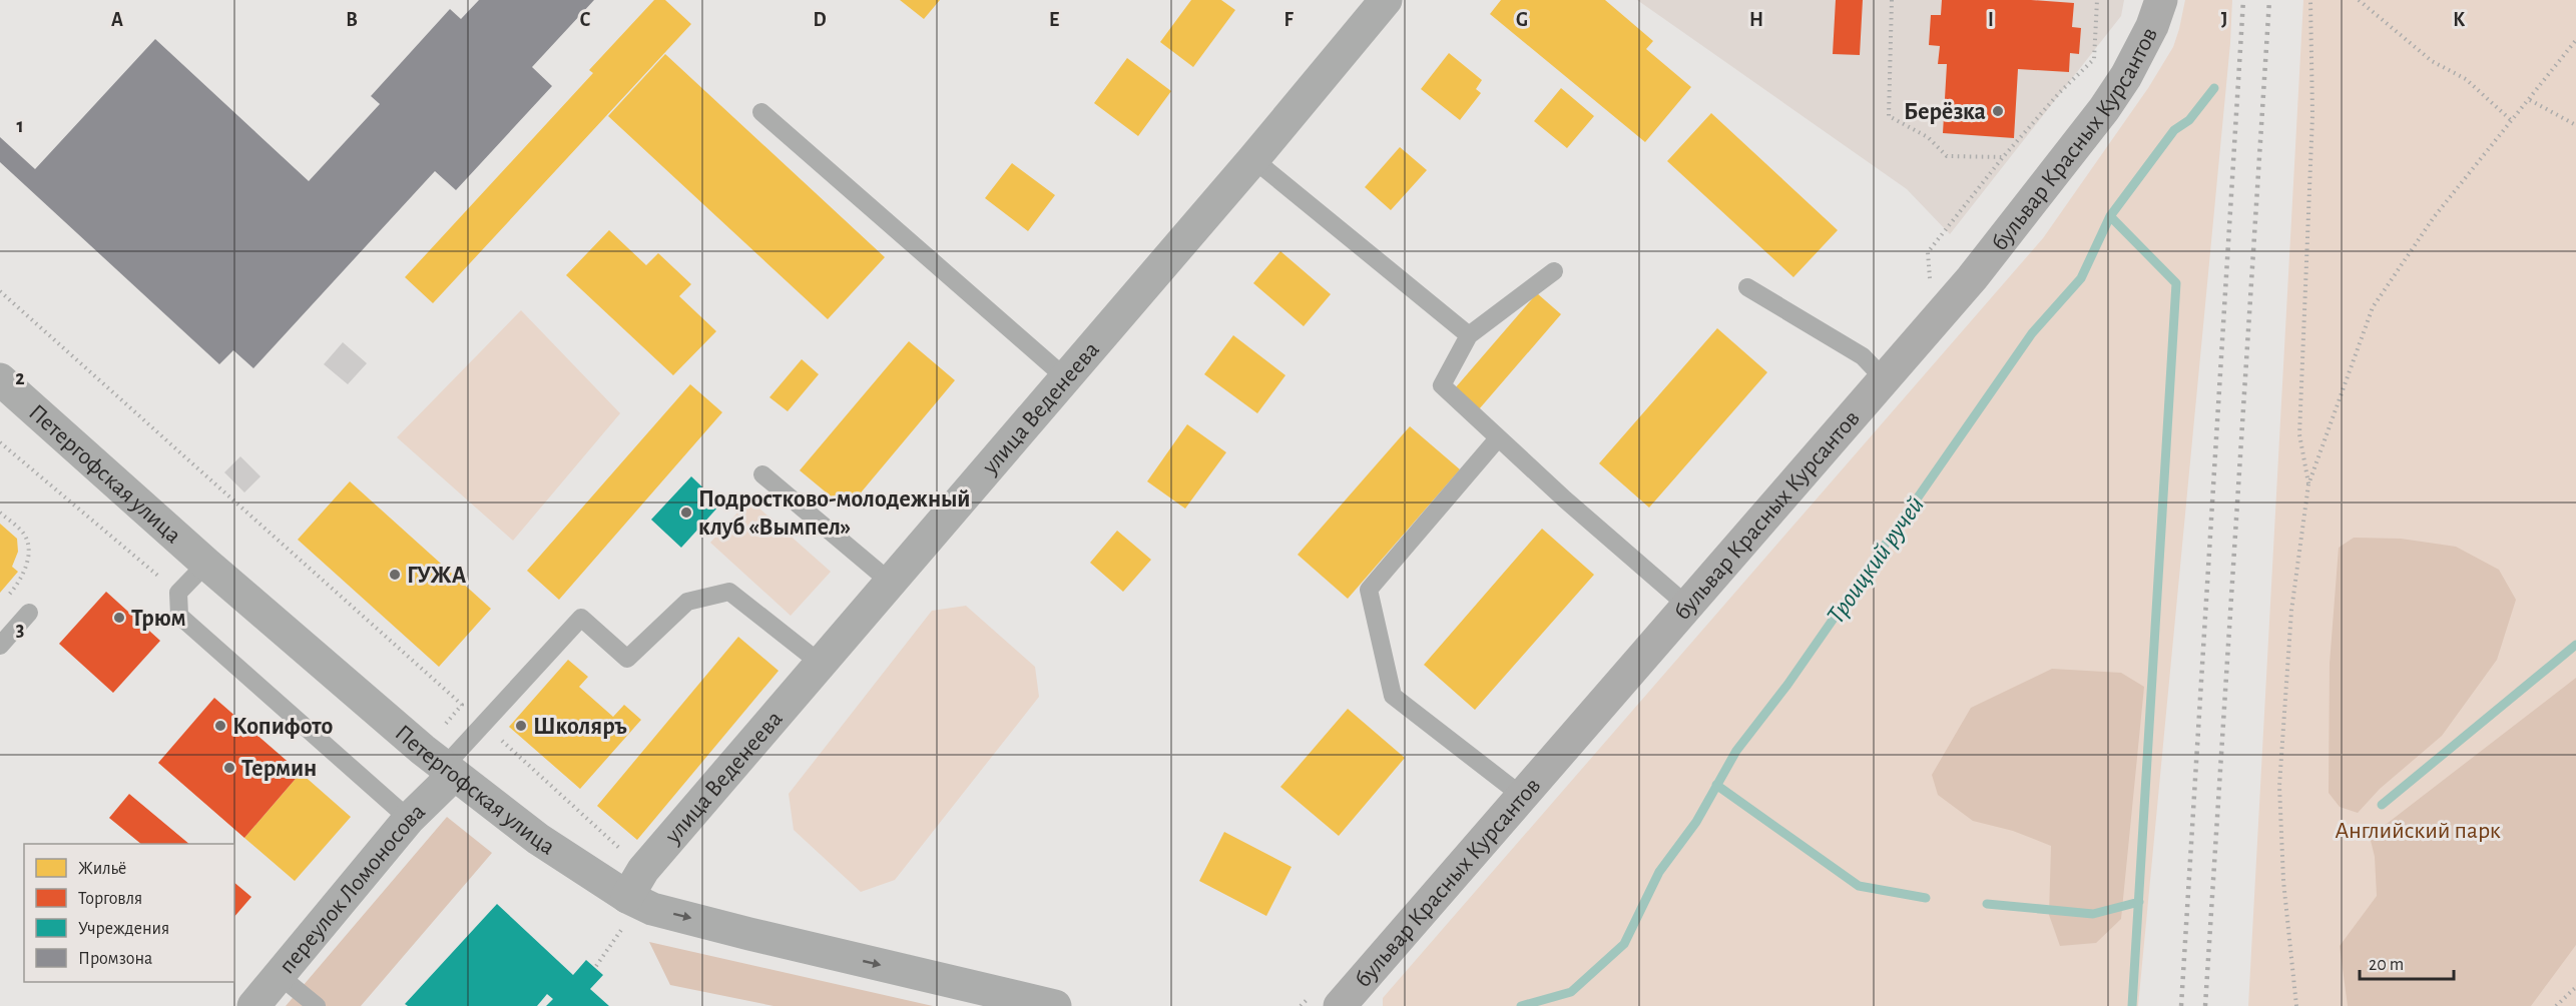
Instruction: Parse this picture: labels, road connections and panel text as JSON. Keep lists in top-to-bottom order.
{
  "streets": {
    "main road": ["бульвар Красных Курсантов"],
    "street": ["улица Веденеева", "Петергофская улица", "переулок Ломоносова"]
  },
  "crossings": [
    ["улица Веденеева", "Петергофская улица"],
    ["Петергофская улица", "переулок Ломоносова"]
  ],
  "water": ["Троицкий ручей"],
  "parks": ["Английский парк"],
  "places": [
    "Берёзка",
    "Подростково-молодежный клуб «Вымпел»",
    "ГУЖА",
    "Трюм",
    "Копифото",
    "Школяръ",
    "Термин"
  ],
  "legend": [
    "Жильё",
    "Торговля",
    "Учреждения",
    "Промзона"
  ],
  "scale_bar": "20 m",
  "grid": {
    "columns": [
      "A",
      "B",
      "C",
      "D",
      "E",
      "F",
      "G",
      "H",
      "I",
      "J",
      "K"
    ],
    "rows": ["1", "2", "3"]
  }
}
